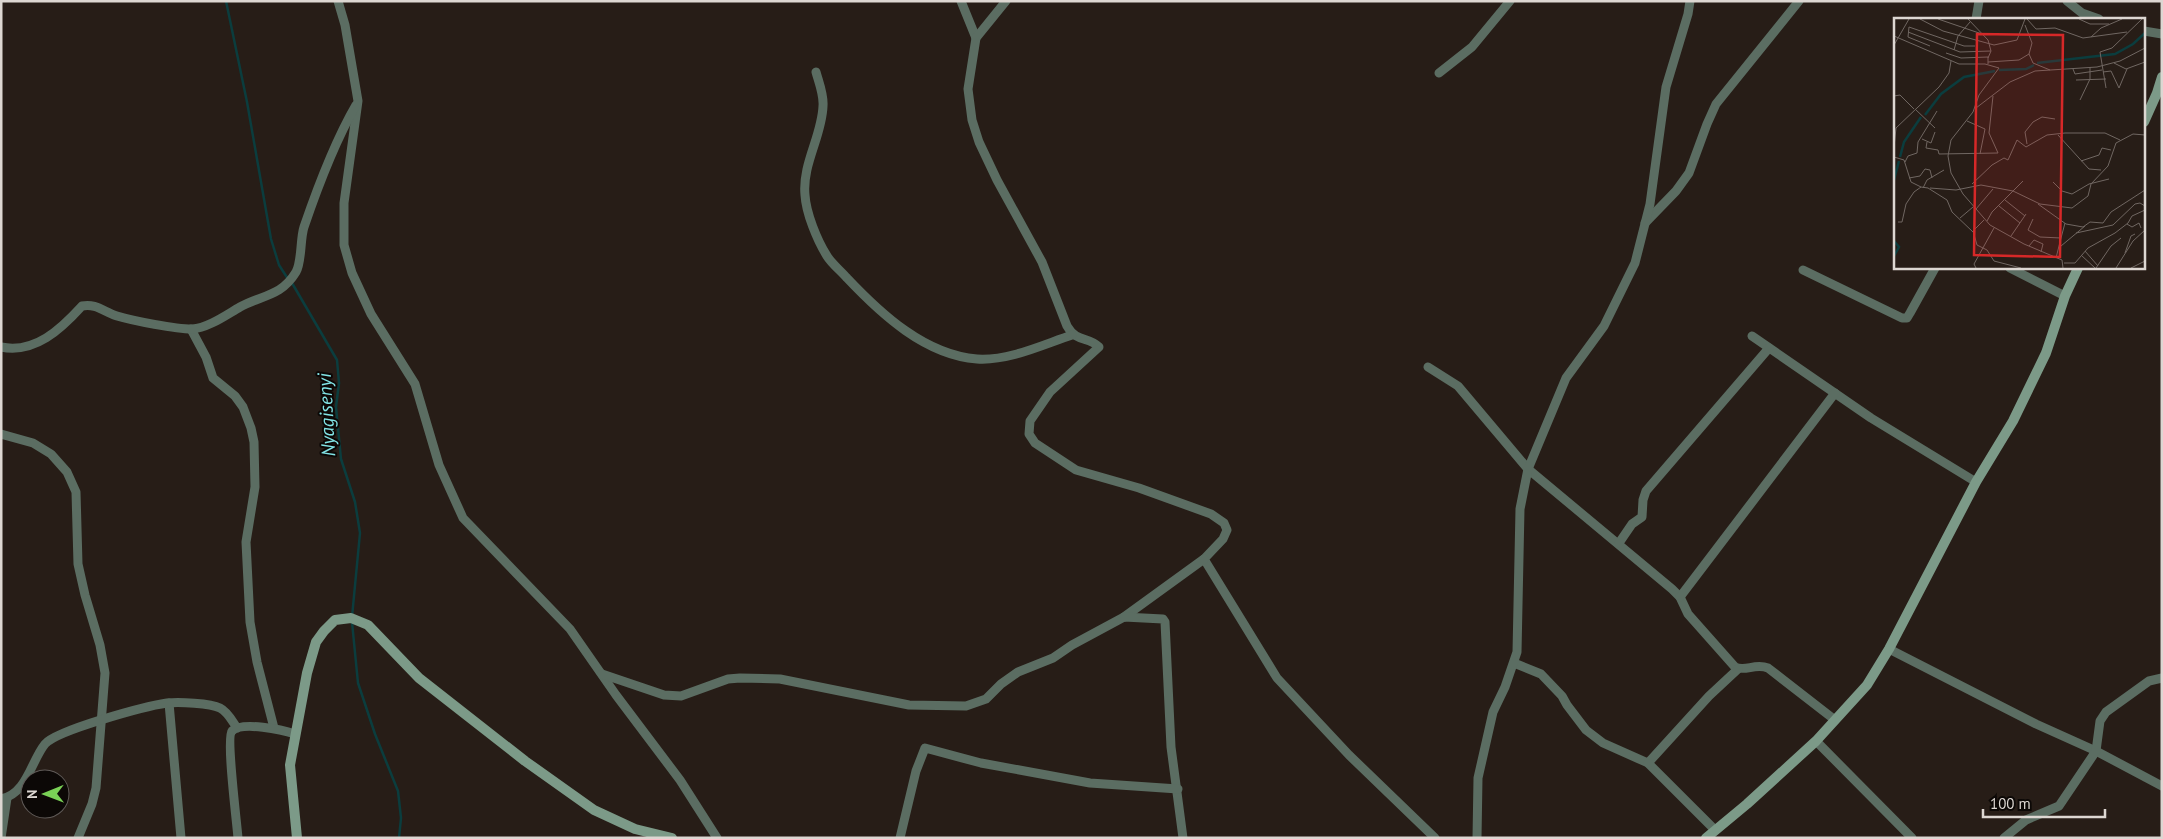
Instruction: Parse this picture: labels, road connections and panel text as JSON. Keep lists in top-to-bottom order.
{
  "water": ["Nyagisenyi"],
  "scale_bar": "100 m",
  "north": "left"
}
